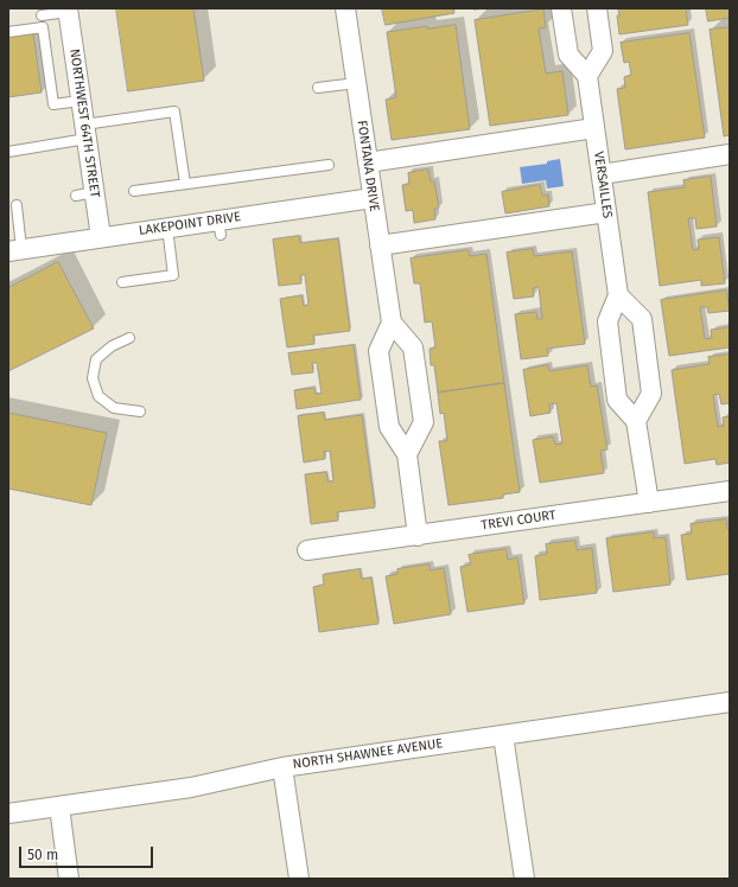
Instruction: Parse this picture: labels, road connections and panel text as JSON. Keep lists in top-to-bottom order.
{
  "streets": {
    "street": [
      "NORTHWEST 64TH STREET",
      "FONTANA DRIVE",
      "VERSAILLES",
      "LAKEPOINT DRIVE",
      "TREVI COURT",
      "NORTH SHAWNEE AVENUE"
    ]
  },
  "crossings": [
    ["NORTHWEST 64TH STREET", "LAKEPOINT DRIVE"],
    ["FONTANA DRIVE", "LAKEPOINT DRIVE"]
  ],
  "scale_bar": "50 m"
}
